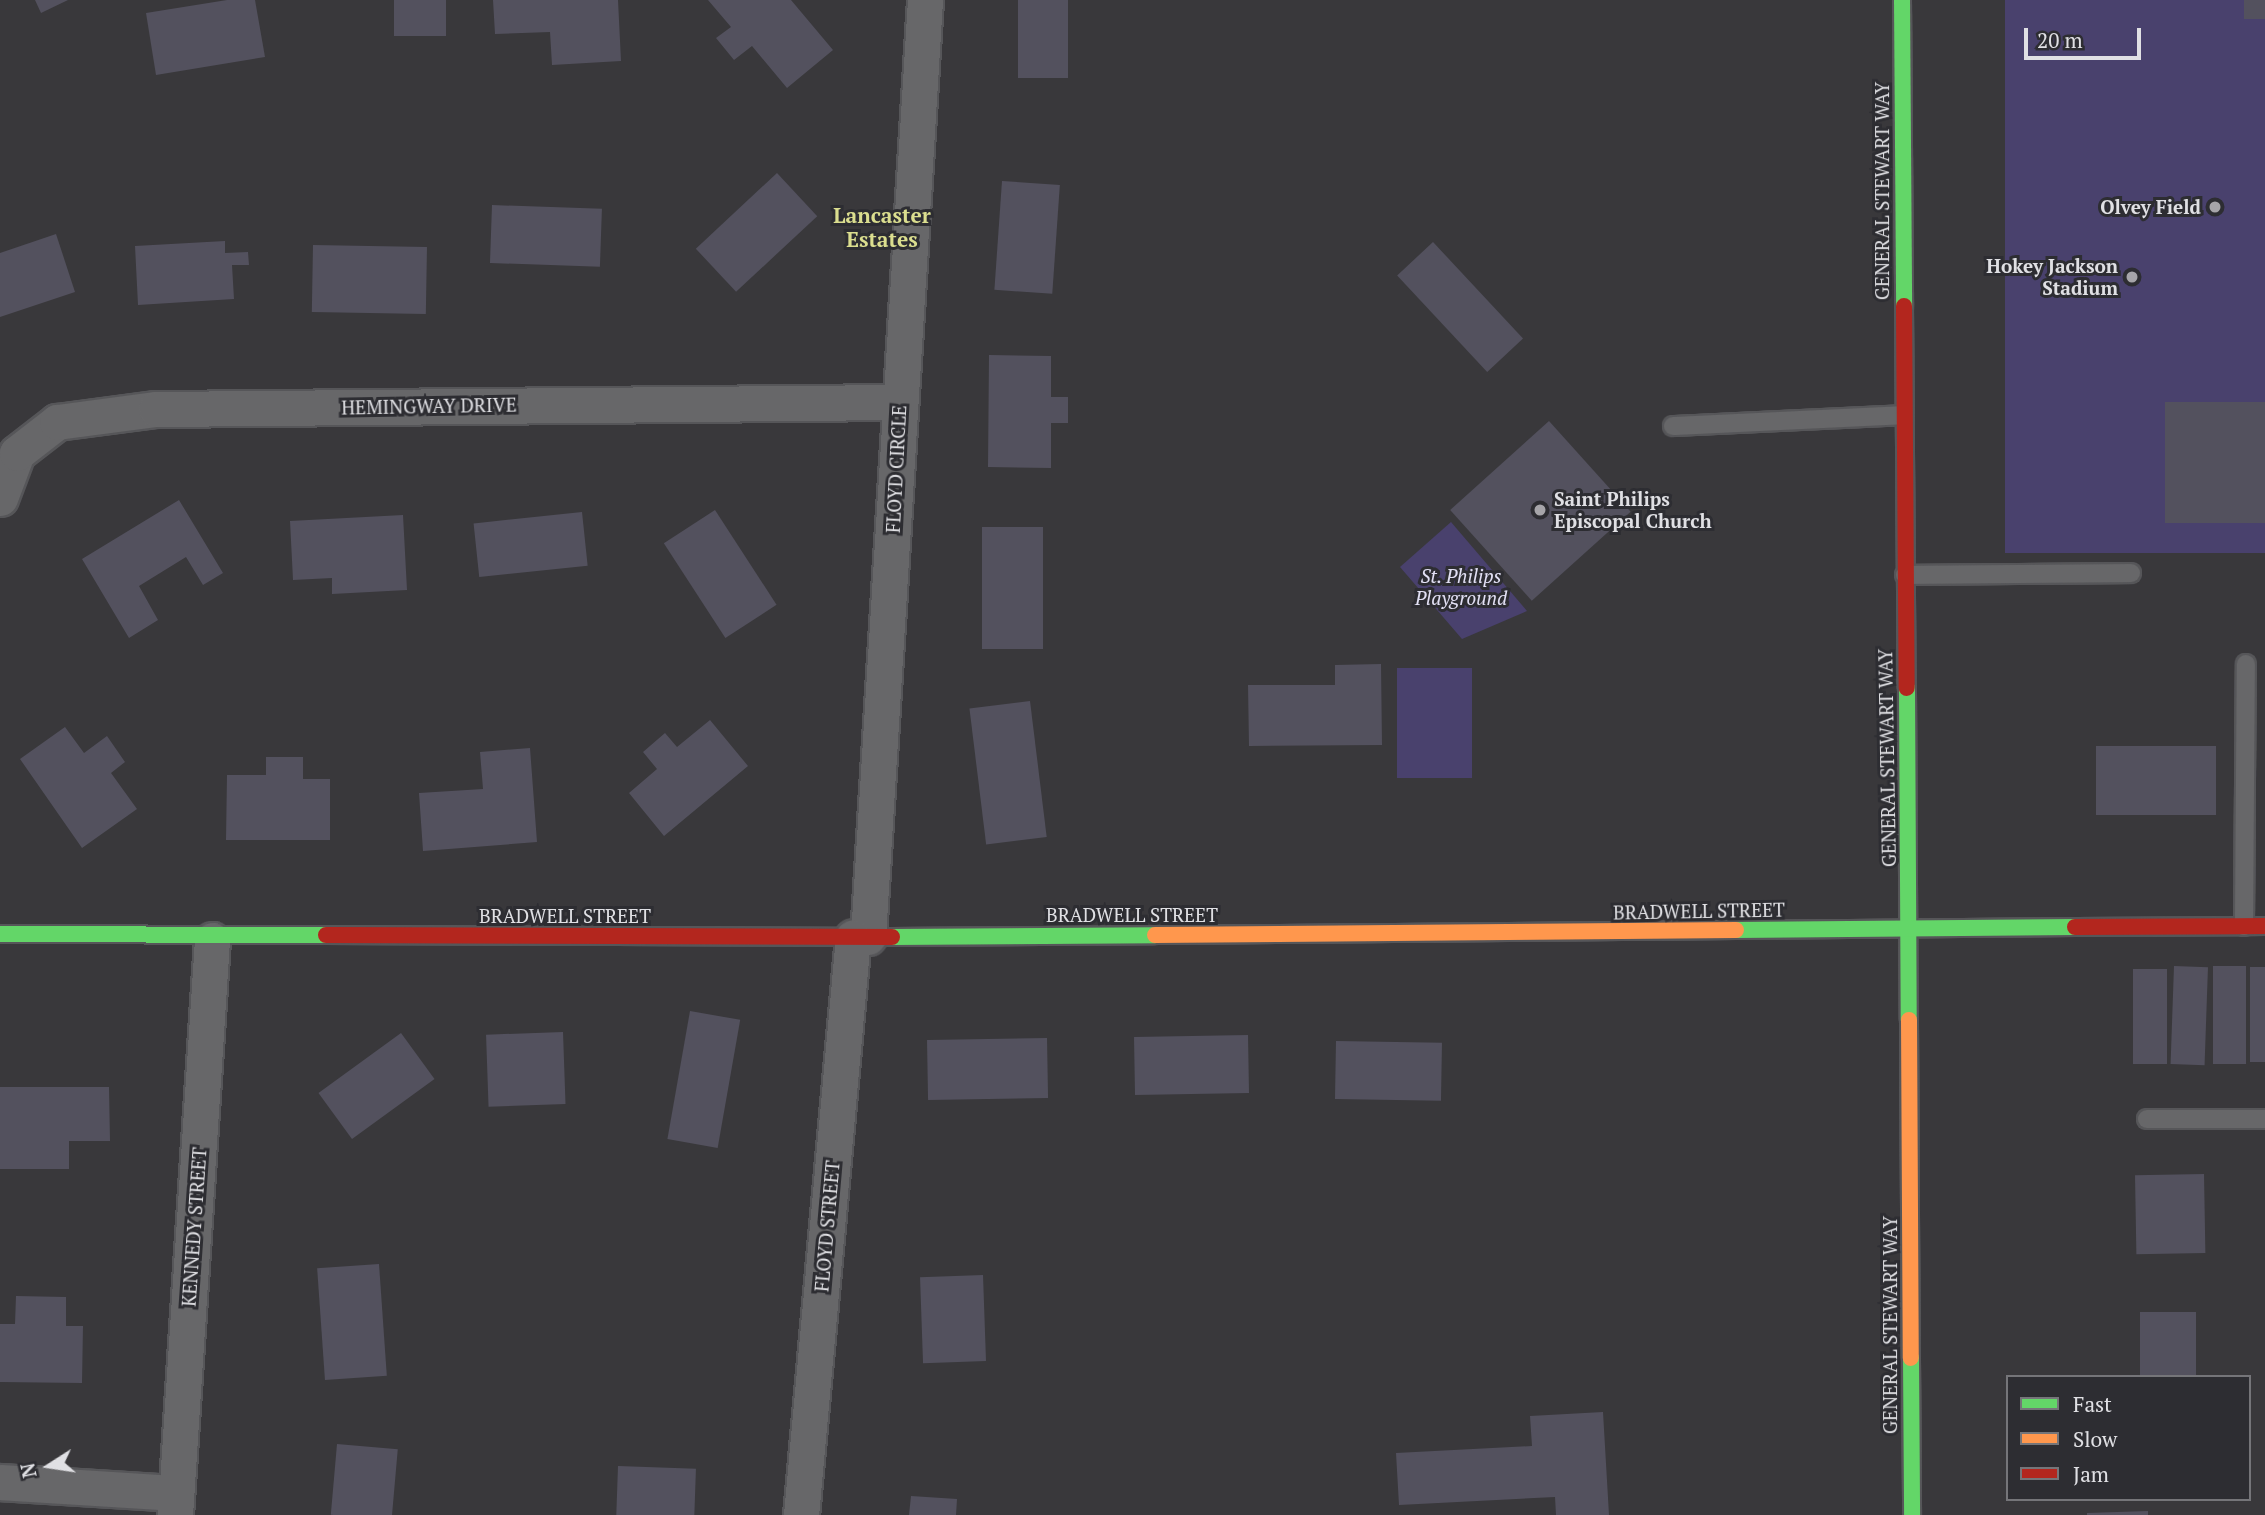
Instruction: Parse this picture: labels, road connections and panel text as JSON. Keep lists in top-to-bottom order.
{
  "streets": {
    "street": [
      "GENERAL STEWART WAY",
      "HEMINGWAY DRIVE",
      "FLOYD CIRCLE",
      "BRADWELL STREET",
      "FLOYD STREET",
      "KENNEDY STREET"
    ]
  },
  "crossings": [
    ["GENERAL STEWART WAY", "BRADWELL STREET"],
    ["HEMINGWAY DRIVE", "FLOYD CIRCLE"],
    ["FLOYD CIRCLE", "BRADWELL STREET"],
    ["FLOYD CIRCLE", "FLOYD STREET"],
    ["BRADWELL STREET", "FLOYD STREET"],
    ["BRADWELL STREET", "KENNEDY STREET"]
  ],
  "districts": ["Lancaster Estates"],
  "parks": ["St. Philips Playground"],
  "places": ["Olvey Field", "Hokey Jackson Stadium", "Saint Philips Episcopal Church"],
  "legend": ["Fast", "Slow", "Jam"],
  "scale_bar": "20 m",
  "north": "left"
}
